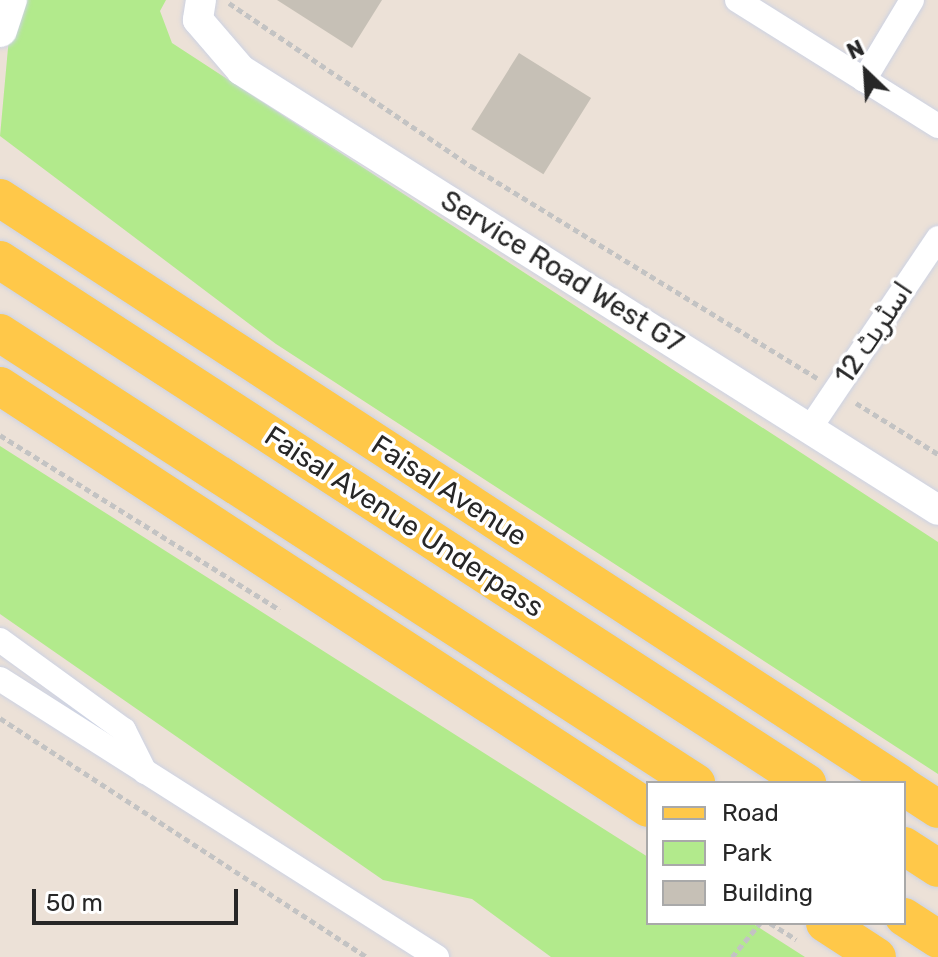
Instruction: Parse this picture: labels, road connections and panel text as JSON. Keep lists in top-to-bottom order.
{
  "streets": {
    "main road": ["Faisal Avenue", "Faisal Avenue Underpass"],
    "street": ["Service Road West G7", "اسٹریٹ 12"]
  },
  "crossings": [
    ["Service Road West G7", "اسٹریٹ 12"]
  ],
  "legend": ["Road", "Park", "Building"],
  "scale_bar": "50 m",
  "north": "top left"
}
